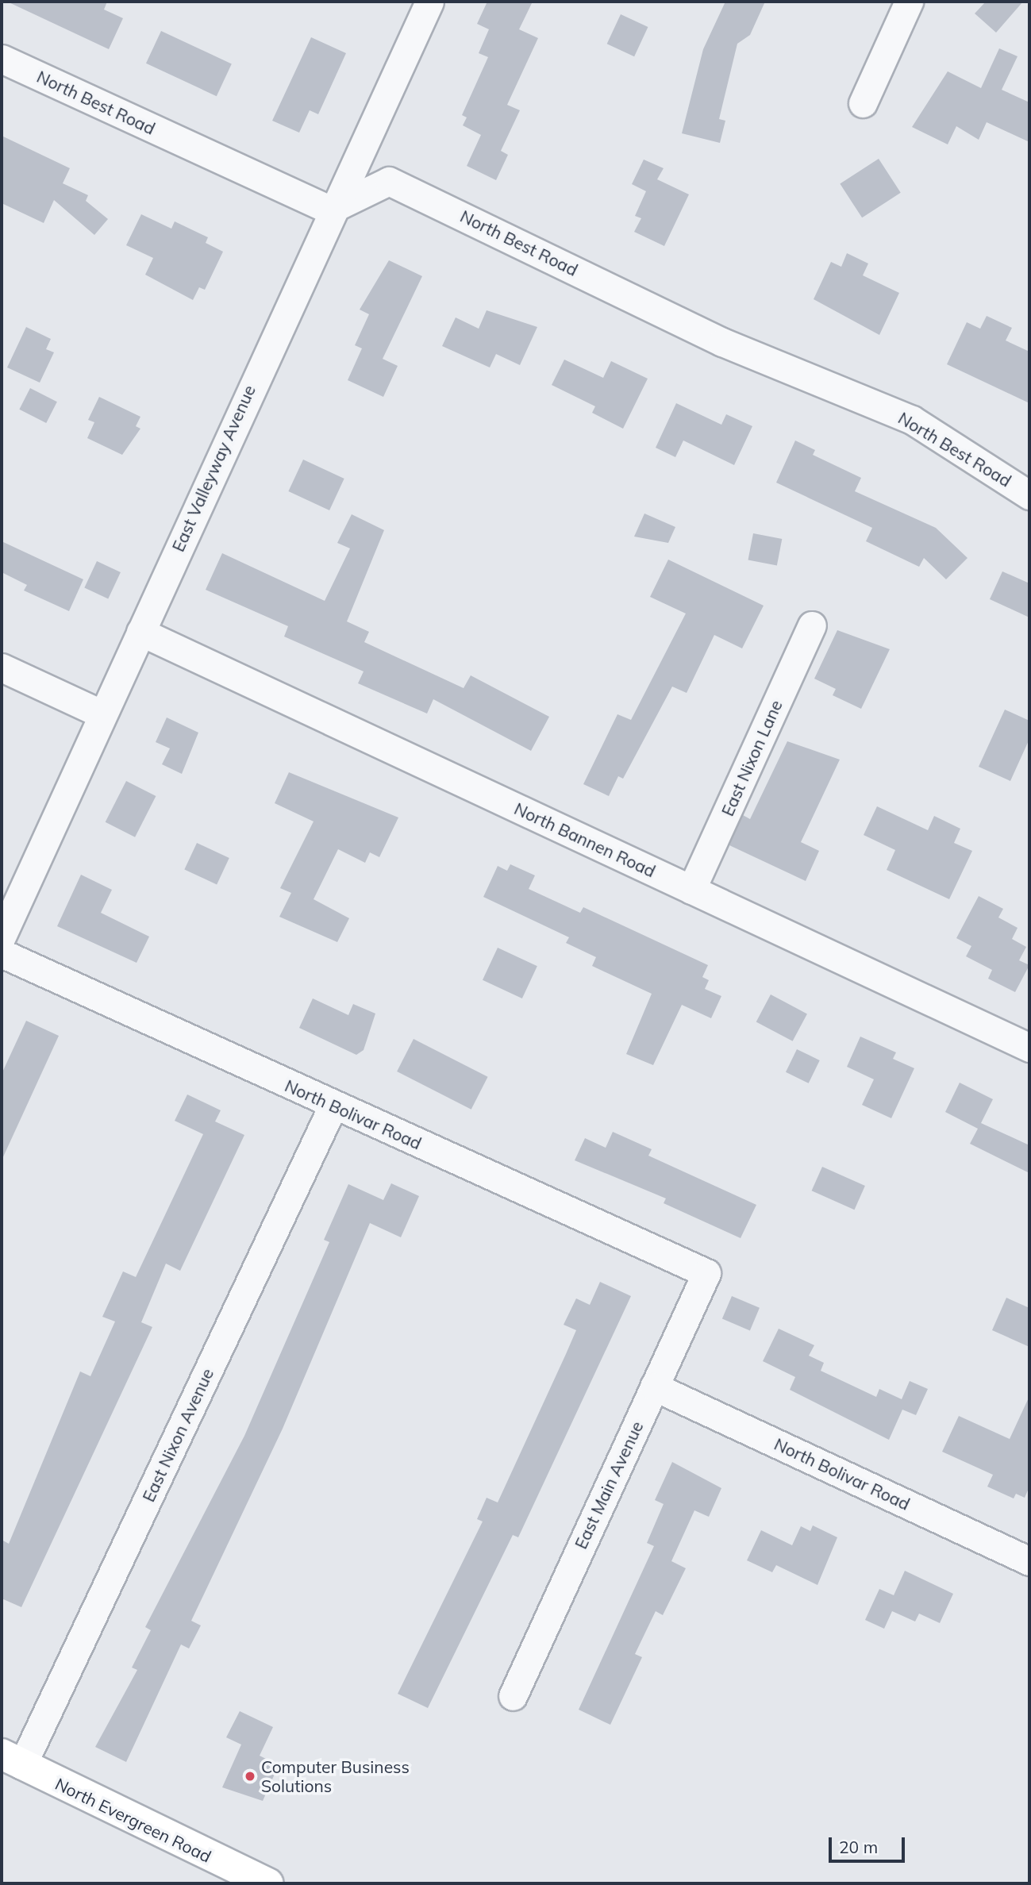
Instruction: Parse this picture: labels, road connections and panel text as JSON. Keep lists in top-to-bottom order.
{
  "streets": {
    "main road": ["North Evergreen Road"],
    "street": [
      "North Best Road",
      "East Valleyway Avenue",
      "East Nixon Lane",
      "North Bannen Road",
      "North Bolivar Road",
      "East Nixon Avenue",
      "East Main Avenue"
    ]
  },
  "crossings": [
    ["North Best Road", "East Valleyway Avenue"],
    ["East Valleyway Avenue", "North Bannen Road"],
    ["East Nixon Lane", "North Bannen Road"],
    ["North Bolivar Road", "East Nixon Avenue"],
    ["North Bolivar Road", "East Main Avenue"],
    ["East Nixon Avenue", "North Evergreen Road"]
  ],
  "places": ["Computer Business Solutions"],
  "scale_bar": "20 m"
}
